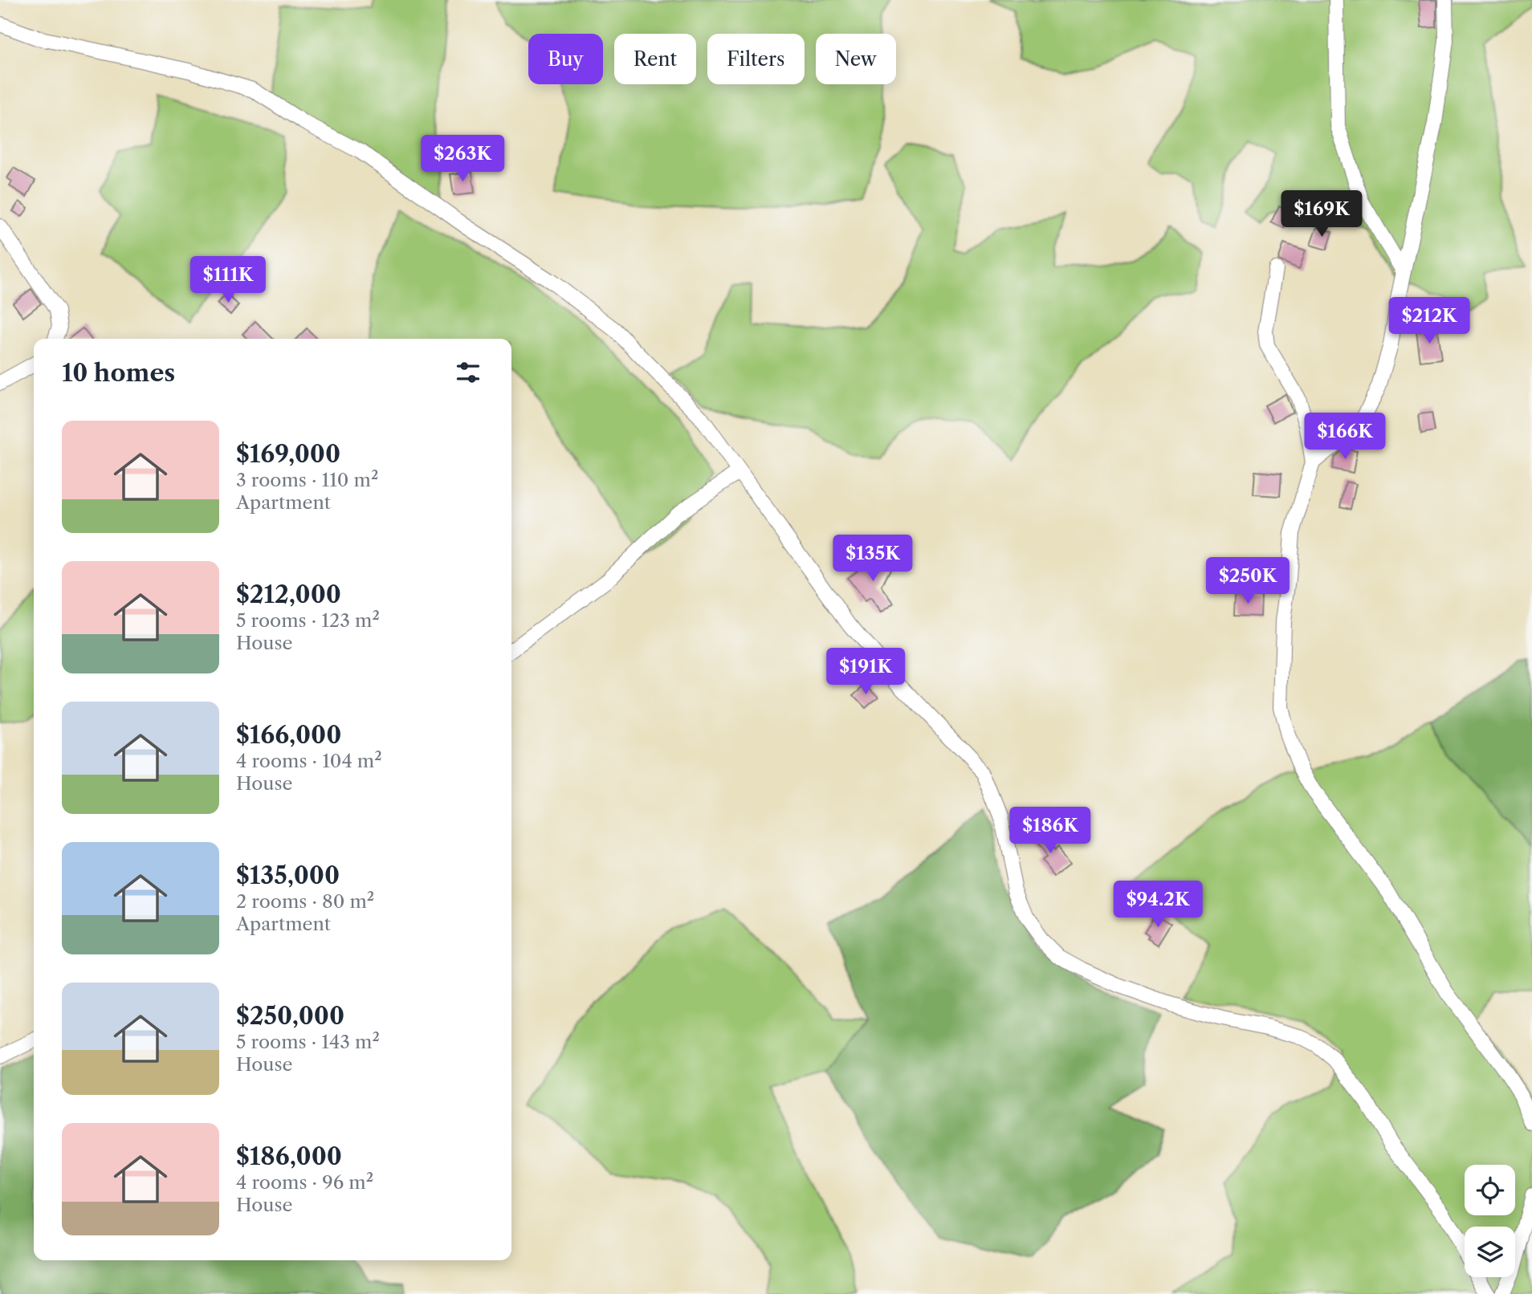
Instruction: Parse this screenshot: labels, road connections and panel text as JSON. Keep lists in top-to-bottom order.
{
  "page": {
    "chip": [
      "Buy",
      "Rent",
      "Filters",
      "New"
    ],
    "price": [
      "$263K",
      "$169K",
      "$111K",
      "$212K",
      "$166K",
      "$135K",
      "$250K",
      "$191K",
      "$186K",
      "$94.2K"
    ],
    "heading": "10 homes",
    "list": [
      {
        "name": "$169,000",
        "note": "3 rooms · 110 m² · Apartment"
      },
      {
        "name": "$212,000",
        "note": "5 rooms · 123 m² · House"
      },
      {
        "name": "$166,000",
        "note": "4 rooms · 104 m² · House"
      },
      {
        "name": "$135,000",
        "note": "2 rooms · 80 m² · Apartment"
      },
      {
        "name": "$250,000",
        "note": "5 rooms · 143 m² · House"
      },
      {
        "name": "$186,000",
        "note": "4 rooms · 96 m² · House"
      }
    ]
  }
}
